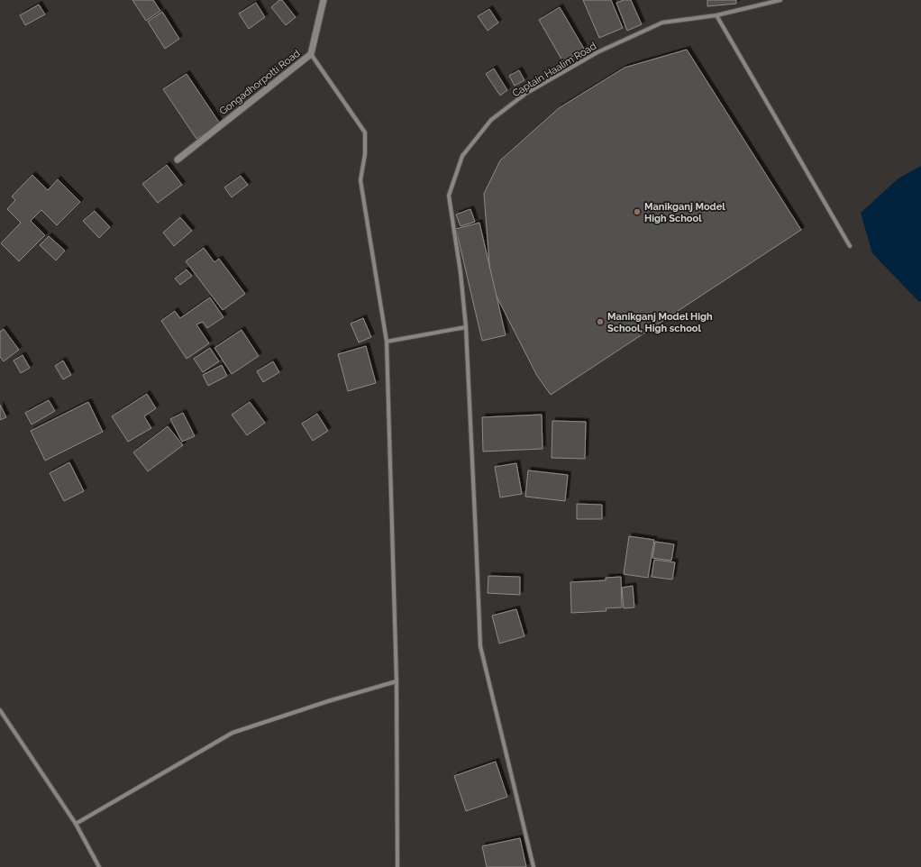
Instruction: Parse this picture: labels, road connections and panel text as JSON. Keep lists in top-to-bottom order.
{
  "streets": {
    "street": ["Captain Haalim Road", "Gongadhorpotti Road"]
  },
  "places": ["Manikganj Model High School", "Manikganj Model High School, High school"]
}
